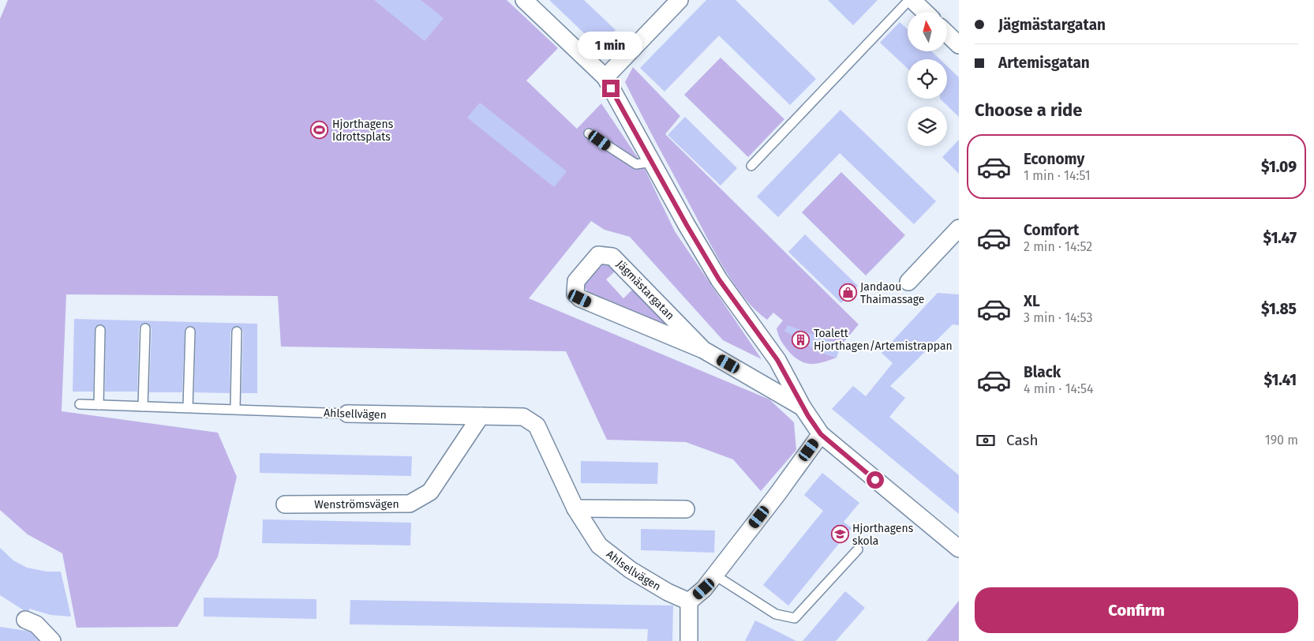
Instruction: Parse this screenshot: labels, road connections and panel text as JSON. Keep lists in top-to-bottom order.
{
  "streets": {
    "street": ["Jägmästargatan", "Ahlsellvägen", "Wenströmsvägen"]
  },
  "crossings": [
    ["Ahlsellvägen", "Wenströmsvägen"]
  ],
  "places": {
    "sports": ["Hjorthagens Idrottsplats"],
    "shop": ["Jandaou Thaimassage"],
    "building": ["Toalett Hjorthagen/Artemistrappan"],
    "school or university": ["Hjorthagens skola"]
  },
  "north": "top",
  "page": {
    "banner": ["Jägmästargatan", "Artemisgatan"],
    "bubble": "1 min",
    "heading": "Choose a ride",
    "list": [
      {
        "name": "Economy",
        "note": "1 min · 14:51",
        "value": "$1.09"
      },
      {
        "name": "Comfort",
        "note": "2 min · 14:52",
        "value": "$1.47"
      },
      {
        "name": "XL",
        "note": "3 min · 14:53",
        "value": "$1.85"
      },
      {
        "name": "Black",
        "note": "4 min · 14:54",
        "value": "$1.41"
      }
    ],
    "pay": ["Cash", "190 m"],
    "buttons": "Confirm"
  }
}
